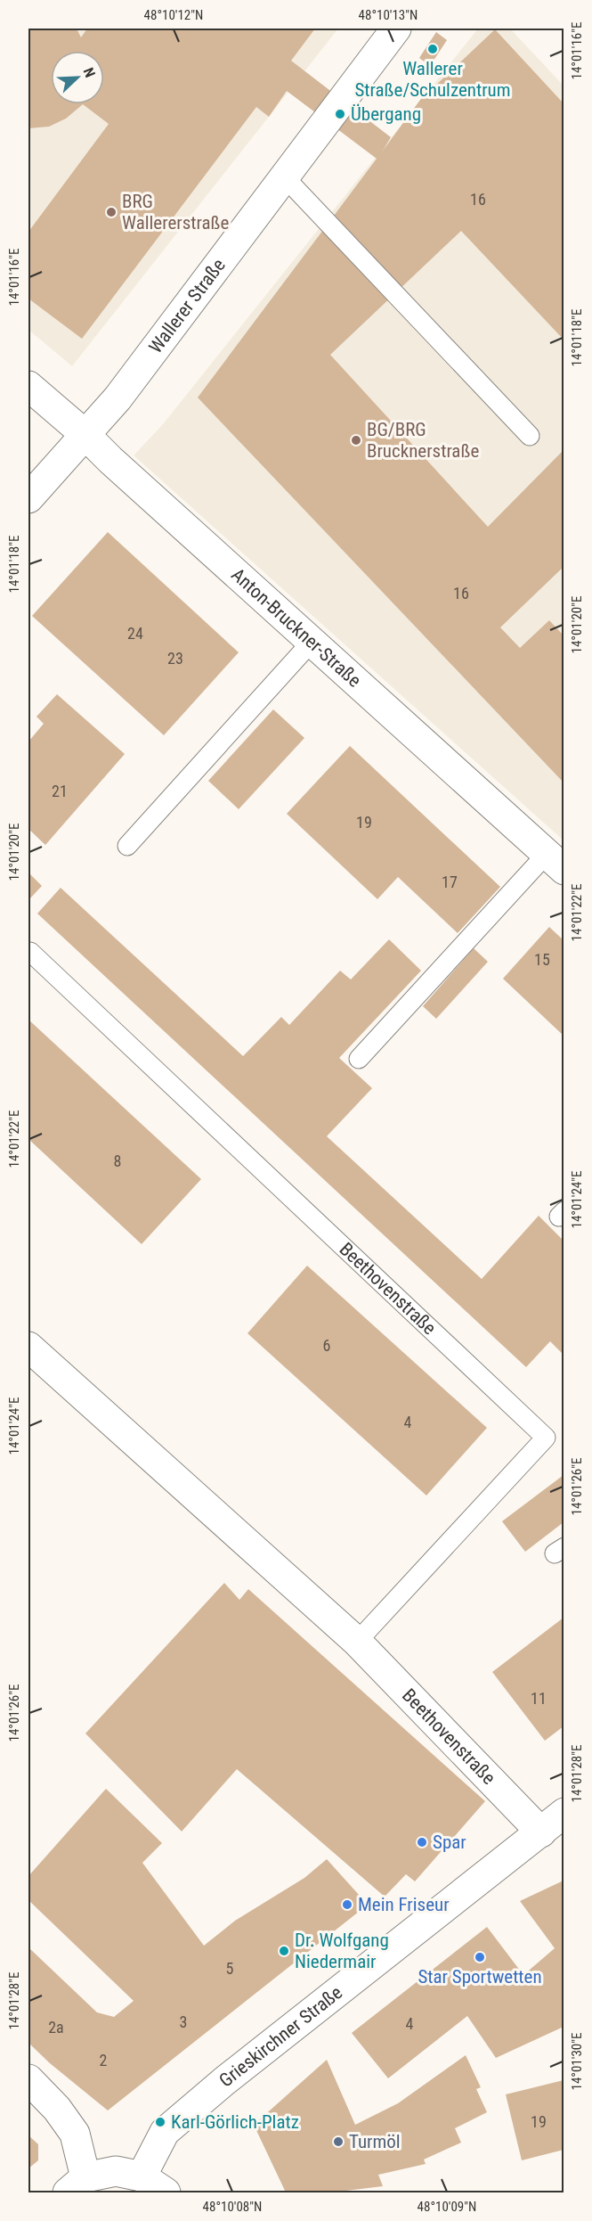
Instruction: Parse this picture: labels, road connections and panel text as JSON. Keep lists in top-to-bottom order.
{
  "streets": {
    "street": [
      "Wallerer Straße",
      "Anton-Bruckner-Straße",
      "Beethovenstraße",
      "Grieskirchner Straße"
    ]
  },
  "crossings": [
    ["Wallerer Straße", "Anton-Bruckner-Straße"],
    ["Beethovenstraße", "Grieskirchner Straße"]
  ],
  "places": [
    "Wallerer Straße/Schulzentrum",
    "Übergang",
    "BRG Wallererstraße",
    "BG/BRG Brucknerstraße",
    "Spar",
    "Mein Friseur",
    "Dr. Wolfgang Niedermair",
    "Star Sportwetten",
    "Karl-Görlich-Platz",
    "Turmöl"
  ],
  "house_numbers": [
    "16",
    "16",
    "24",
    "23",
    "21",
    "19",
    "17",
    "15",
    "8",
    "6",
    "4",
    "11",
    "5",
    "3",
    "4",
    "2a",
    "2",
    "19"
  ],
  "north": "top right",
  "coordinates": [
    "48°10'12\"N",
    "48°10'13\"N",
    "14°01'16\"E",
    "14°01'18\"E",
    "14°01'20\"E",
    "14°01'22\"E",
    "14°01'24\"E",
    "14°01'26\"E",
    "14°01'28\"E",
    "14°01'30\"E",
    "48°10'08\"N",
    "48°10'09\"N"
  ]
}
